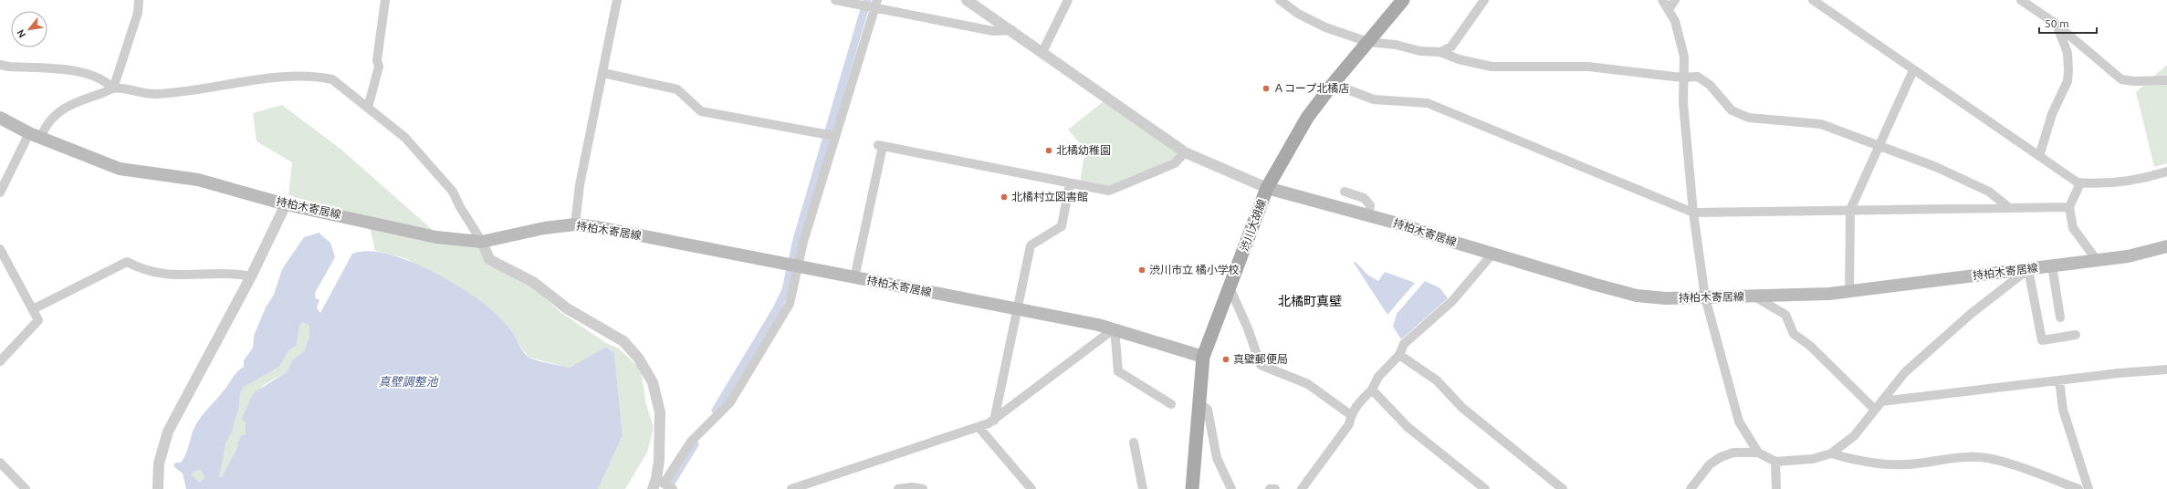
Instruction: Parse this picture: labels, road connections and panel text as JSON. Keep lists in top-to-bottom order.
{
  "streets": {
    "main road": ["持柏木寄居線", "渋川大胡線"]
  },
  "crossings": [
    ["持柏木寄居線", "渋川大胡線"]
  ],
  "districts": ["北橘町真壁"],
  "water": ["真壁調整池"],
  "places": [
    "Ａコープ北橘店",
    "北橘幼稚園",
    "北橘村立図書館",
    "渋川市立 橘小学校",
    "真壁郵便局"
  ],
  "scale_bar": "50 m",
  "north": "bottom left"
}
